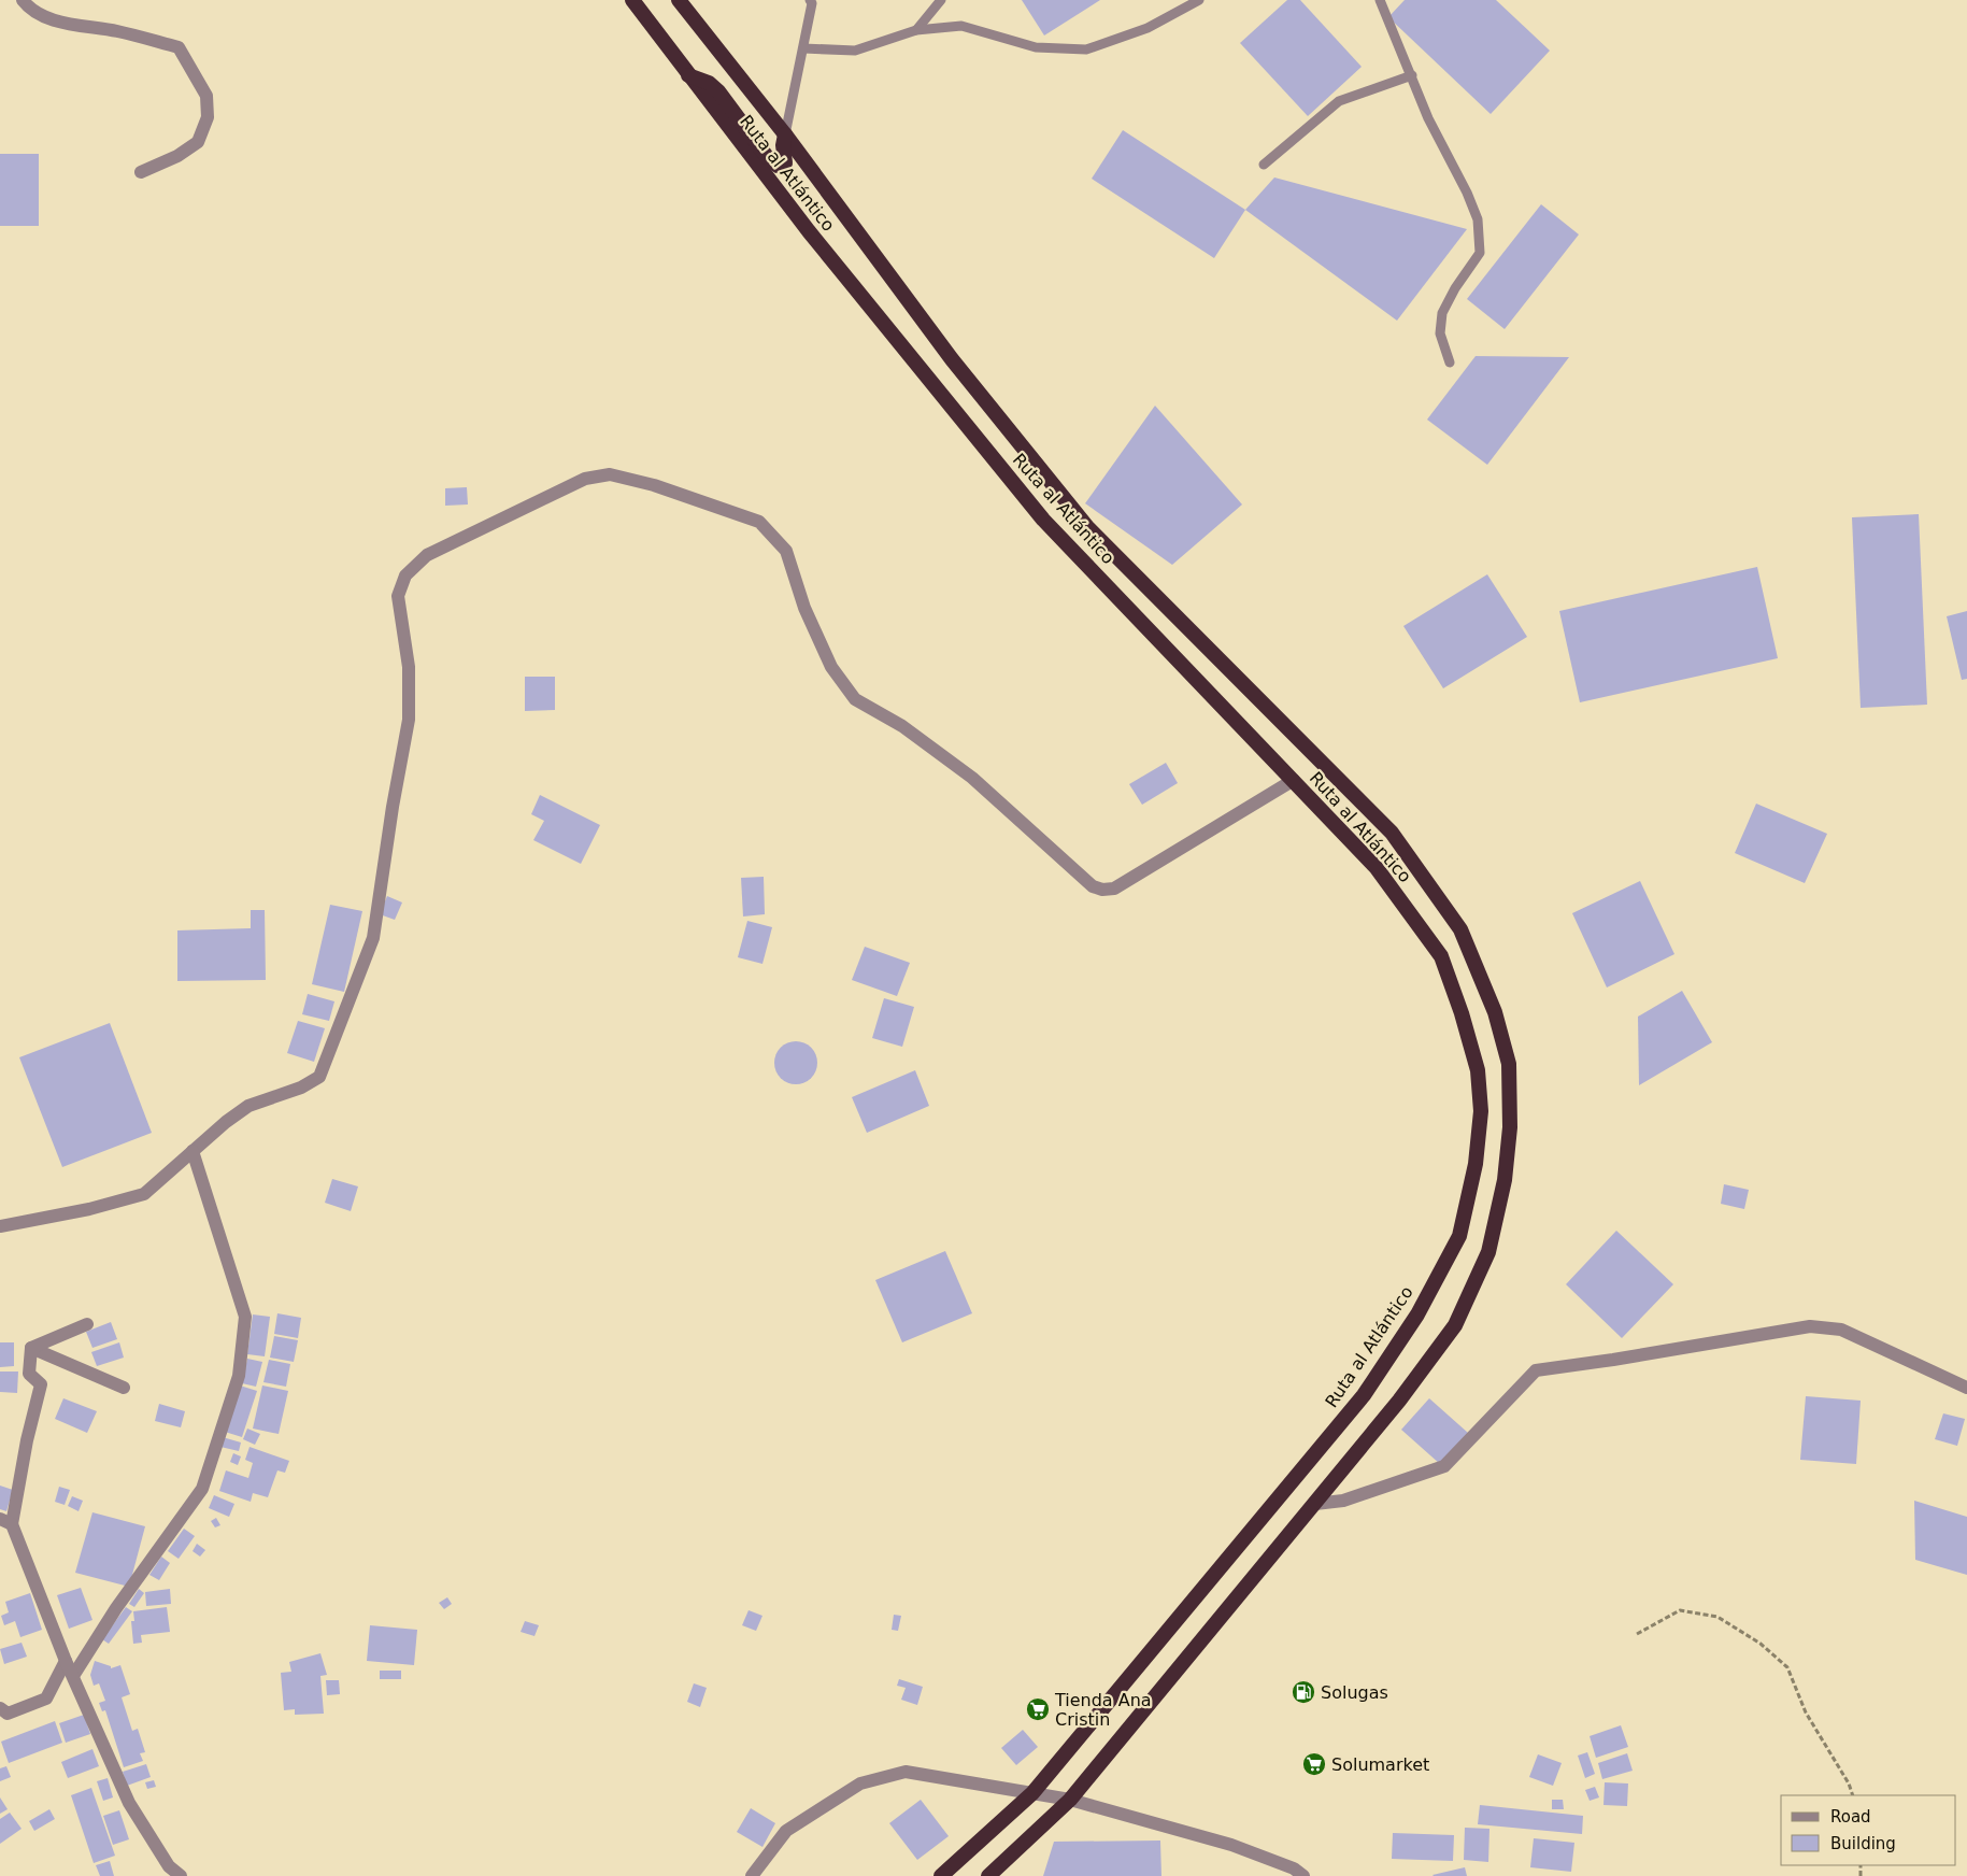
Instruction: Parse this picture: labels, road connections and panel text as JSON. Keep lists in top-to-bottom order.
{
  "streets": {
    "highway": ["Ruta al Atlántico"]
  },
  "places": {
    "fuel station": ["Solugas"],
    "supermarket": ["Tienda Ana Cristin", "Solumarket"]
  },
  "legend": ["Road", "Building"]
}
